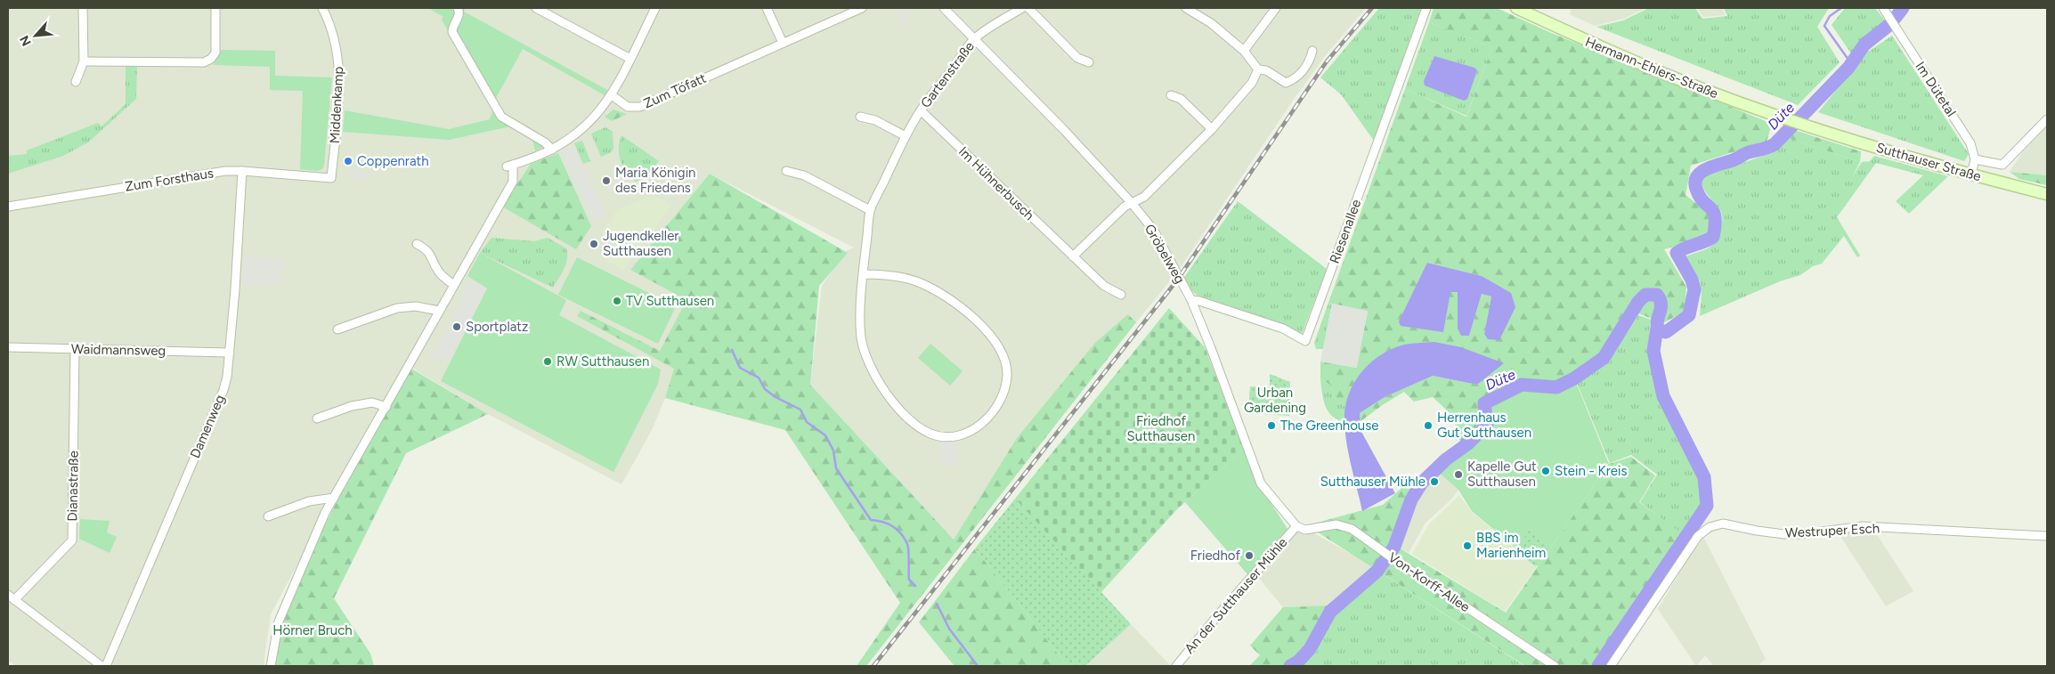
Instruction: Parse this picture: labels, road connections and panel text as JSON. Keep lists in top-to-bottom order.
{
  "streets": {
    "street": [
      "Hermann-Ehlers-Straße",
      "Gartenstraße",
      "Im Dütetal",
      "Zum Töfatt",
      "Middenkamp",
      "Sutthauser Straße",
      "Zum Forsthaus",
      "Im Hühnerbusch",
      "Riesenallee",
      "Gröbelweg",
      "Waidmannsweg",
      "Damenweg",
      "Dianastraße",
      "Westruper Esch",
      "Von-Korff-Allee",
      "An der Sutthauser Mühle"
    ]
  },
  "crossings": [
    ["Hermann-Ehlers-Straße", "Sutthauser Straße"],
    ["Gartenstraße", "Im Hühnerbusch"],
    ["Gartenstraße", "Gröbelweg"],
    ["Middenkamp", "Zum Forsthaus"],
    ["Zum Forsthaus", "Damenweg"],
    ["Riesenallee", "Gröbelweg"],
    ["Gröbelweg", "Von-Korff-Allee"],
    ["Gröbelweg", "An der Sutthauser Mühle"],
    ["Waidmannsweg", "Damenweg"],
    ["Waidmannsweg", "Dianastraße"],
    ["Von-Korff-Allee", "An der Sutthauser Mühle"]
  ],
  "water": ["Düte"],
  "parks": ["Urban Gardening", "Friedhof Sutthausen", "Hörner Bruch"],
  "places": [
    "Coppenrath",
    "Maria Königin des Friedens",
    "Jugendkeller Sutthausen",
    "TV Sutthausen",
    "Sportplatz",
    "RW Sutthausen",
    "The Greenhouse",
    "Herrenhaus Gut Sutthausen",
    "Stein - Kreis",
    "Kapelle Gut Sutthausen",
    "Sutthauser Mühle",
    "BBS im Marienheim",
    "Friedhof"
  ],
  "north": "bottom left"
}
